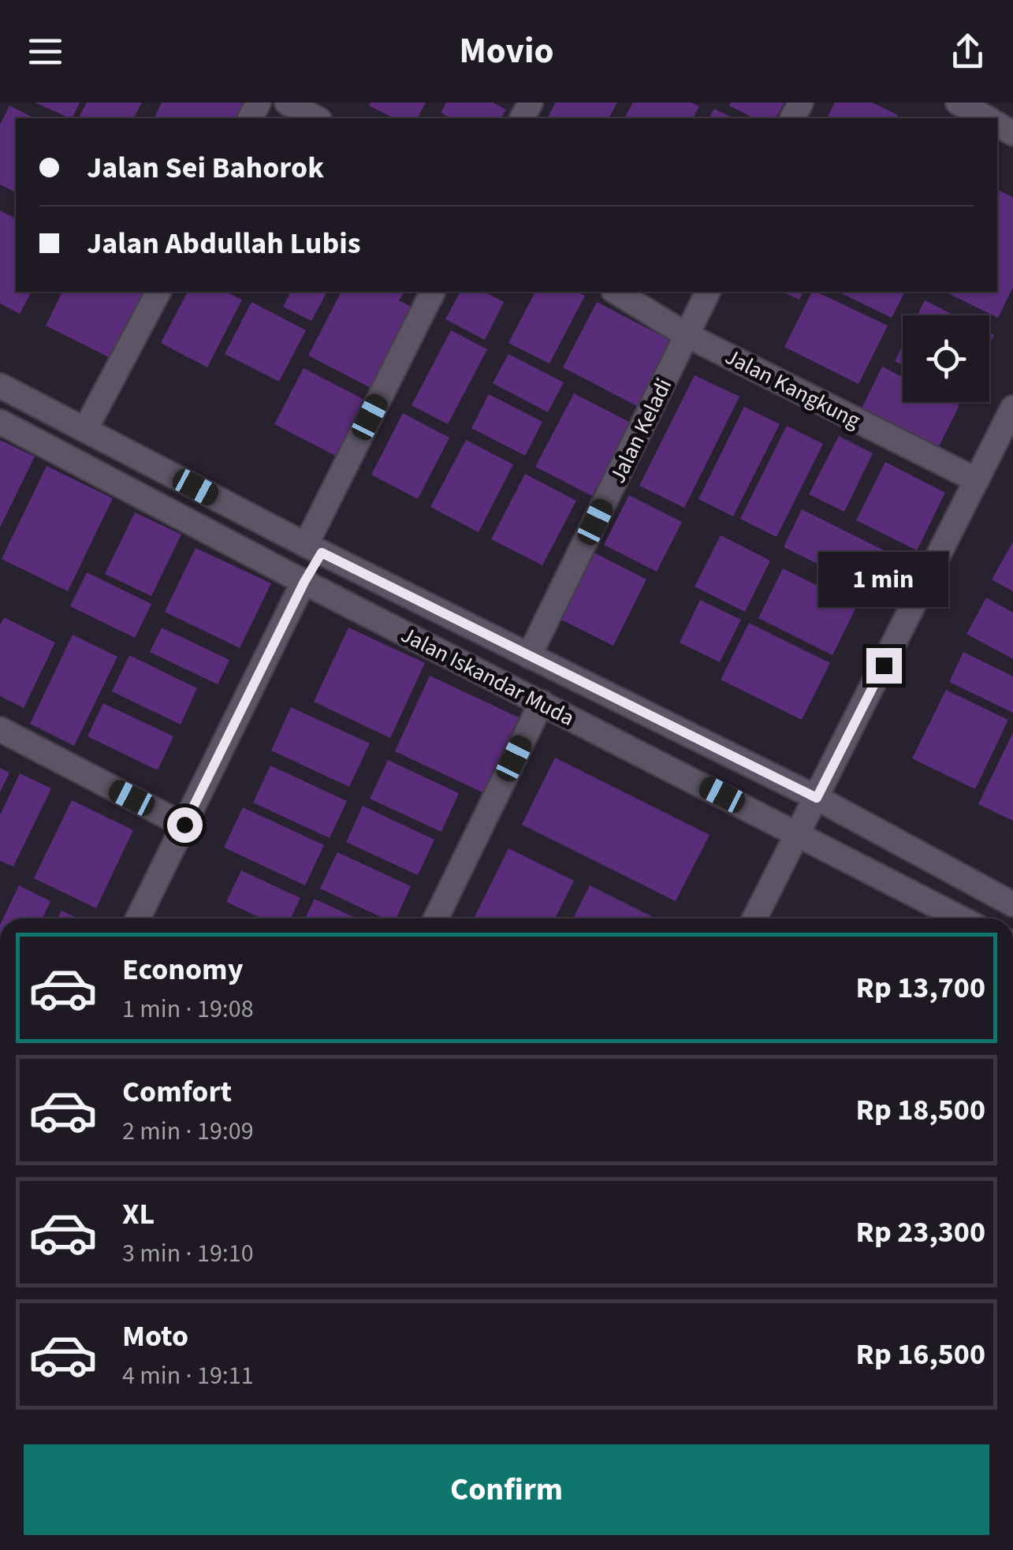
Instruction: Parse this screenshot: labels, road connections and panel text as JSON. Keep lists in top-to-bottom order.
{
  "streets": {
    "street": ["Jalan Kangkung", "Jalan Keladi", "Jalan Iskandar Muda"]
  },
  "crossings": [
    ["Jalan Kangkung", "Jalan Keladi"],
    ["Jalan Keladi", "Jalan Iskandar Muda"]
  ],
  "page": {
    "header": "Movio",
    "banner": ["Jalan Sei Bahorok", "Jalan Abdullah Lubis"],
    "bubble": "1 min",
    "list": [
      {
        "name": "Economy",
        "note": "1 min · 19:08",
        "value": "Rp 13,700"
      },
      {
        "name": "Comfort",
        "note": "2 min · 19:09",
        "value": "Rp 18,500"
      },
      {
        "name": "XL",
        "note": "3 min · 19:10",
        "value": "Rp 23,300"
      },
      {
        "name": "Moto",
        "note": "4 min · 19:11",
        "value": "Rp 16,500"
      }
    ],
    "buttons": "Confirm"
  }
}
